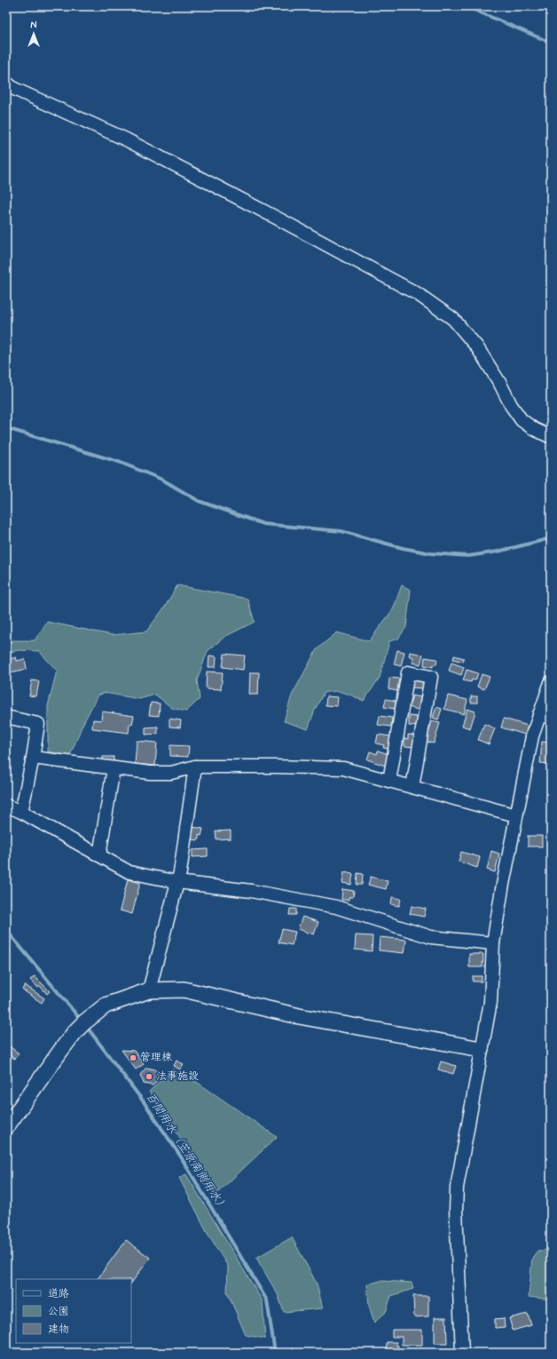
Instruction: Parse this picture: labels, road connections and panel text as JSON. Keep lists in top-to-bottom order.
{
  "water": ["百間用水（笠原南側用水）"],
  "places": ["管理棟", "法事施設"],
  "legend": ["道路", "公園", "建物"],
  "north": "top"
}
